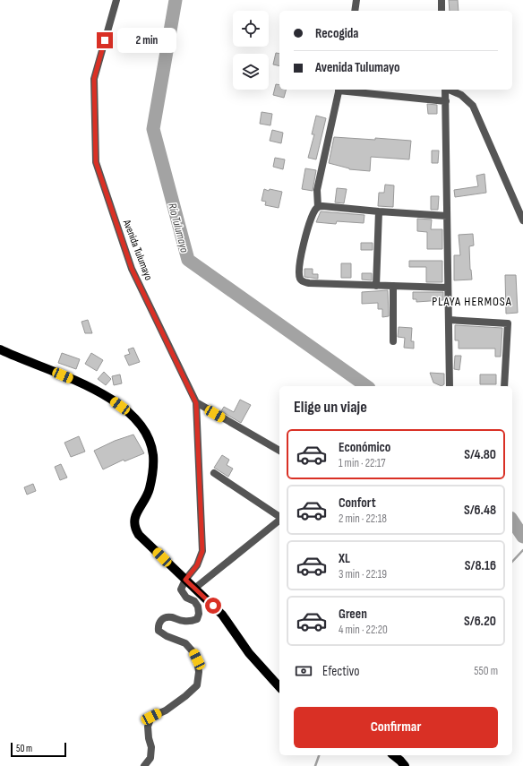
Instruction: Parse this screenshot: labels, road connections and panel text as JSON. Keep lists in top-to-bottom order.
{
  "streets": {
    "street": ["Avenida Tulumayo"]
  },
  "districts": ["PLAYA HERMOSA"],
  "water": ["Río Tulumayo"],
  "scale_bar": "50 m",
  "page": {
    "banner": ["Recogida", "Avenida Tulumayo"],
    "bubble": "2 min",
    "heading": "Elige un viaje",
    "list": [
      {
        "name": "Económico",
        "note": "1 min · 22:17",
        "value": "S/4.80"
      },
      {
        "name": "Confort",
        "note": "2 min · 22:18",
        "value": "S/6.48"
      },
      {
        "name": "XL",
        "note": "3 min · 22:19",
        "value": "S/8.16"
      },
      {
        "name": "Green",
        "note": "4 min · 22:20",
        "value": "S/6.20"
      }
    ],
    "pay": ["Efectivo", "550 m"],
    "buttons": "Confirmar",
    "scale": "50 m"
  }
}
